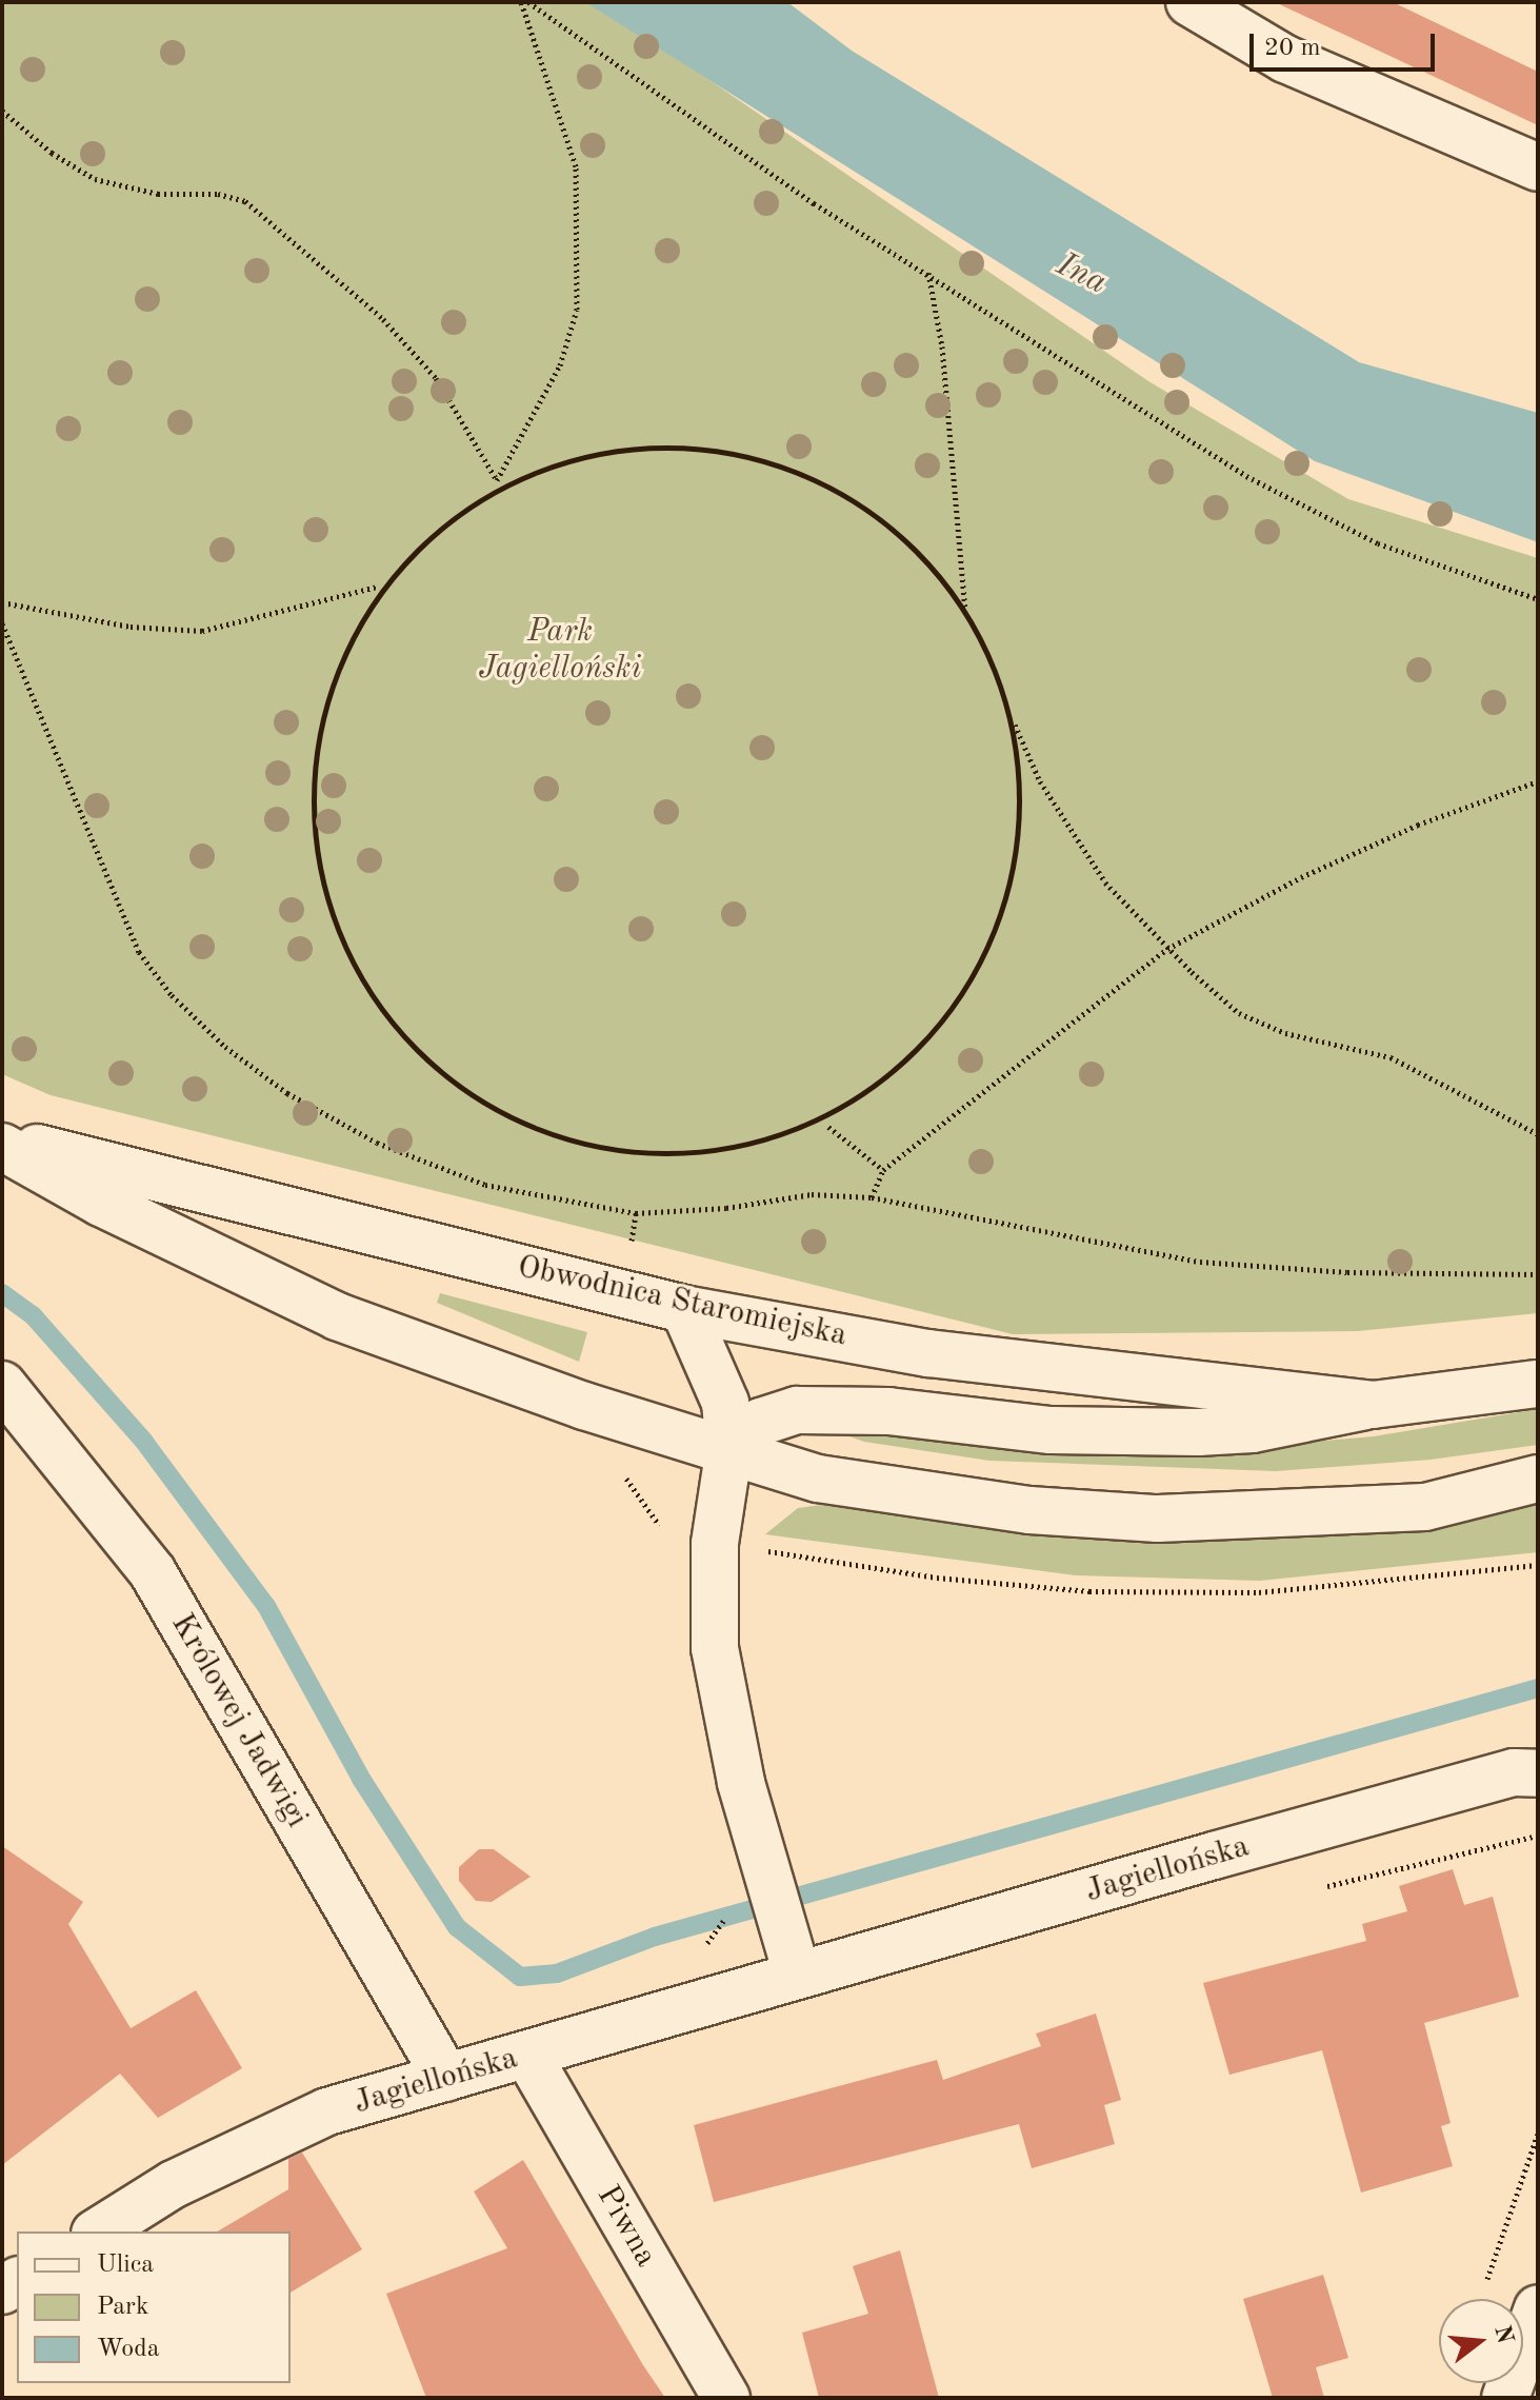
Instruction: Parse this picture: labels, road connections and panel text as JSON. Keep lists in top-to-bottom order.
{
  "streets": {
    "street": [
      "Obwodnica Staromiejska",
      "Królowej Jadwigi",
      "Jagiellońska",
      "Piwna"
    ]
  },
  "crossings": [
    ["Królowej Jadwigi", "Jagiellońska"],
    ["Jagiellońska", "Piwna"]
  ],
  "water": ["Ina"],
  "parks": ["Park Jagielloński"],
  "legend": ["Ulica", "Park", "Woda"],
  "scale_bar": "20 m",
  "north": "right"
}
